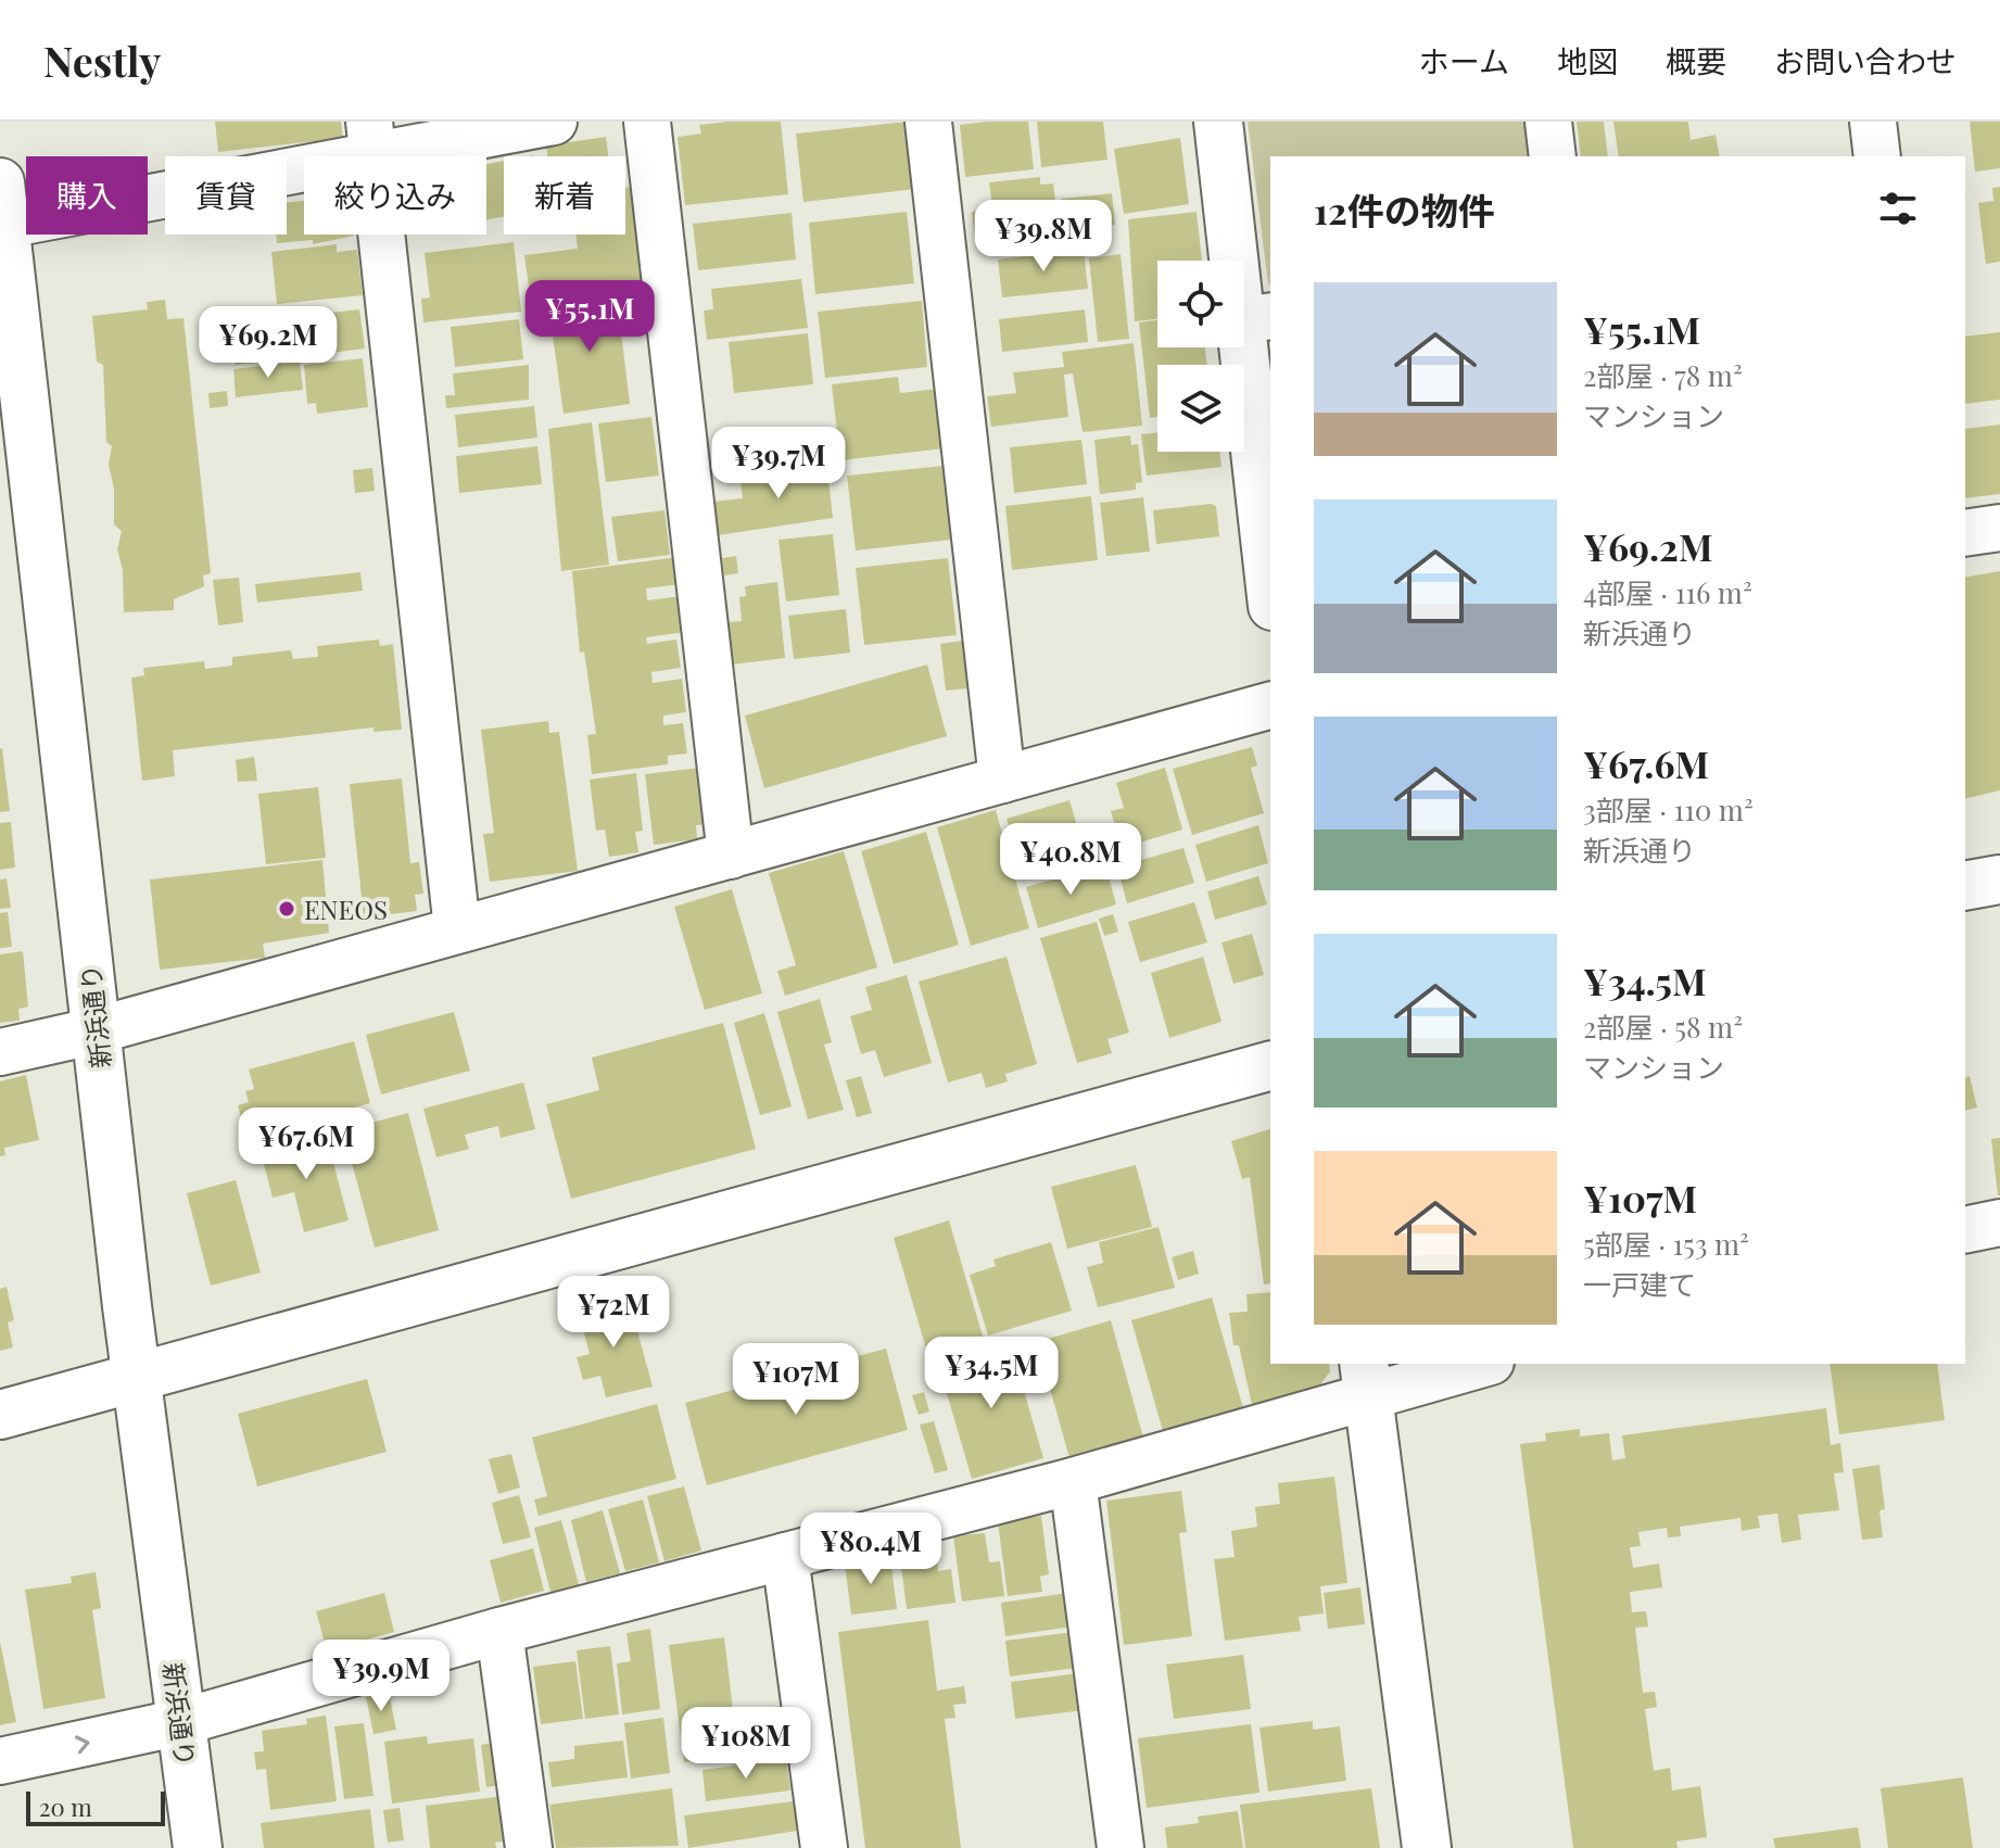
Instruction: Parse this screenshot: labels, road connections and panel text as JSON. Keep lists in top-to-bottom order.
{
  "streets": {
    "street": ["新浜通り"]
  },
  "places": ["ENEOS"],
  "scale_bar": "20 m",
  "page": {
    "header": "Nestly",
    "nav": [
      "ホーム",
      "地図",
      "概要",
      "お問い合わせ"
    ],
    "chip": [
      "購入",
      "賃貸",
      "絞り込み",
      "新着"
    ],
    "heading": "12件の物件",
    "price": [
      "¥39.8M",
      "¥55.1M",
      "¥69.2M",
      "¥39.7M",
      "¥40.8M",
      "¥67.6M",
      "¥72M",
      "¥34.5M",
      "¥107M",
      "¥80.4M",
      "¥39.9M",
      "¥108M"
    ],
    "list": [
      {
        "name": "¥55.1M",
        "note": "2部屋 · 78 m² · マンション"
      },
      {
        "name": "¥69.2M",
        "note": "4部屋 · 116 m² · 新浜通り"
      },
      {
        "name": "¥67.6M",
        "note": "3部屋 · 110 m² · 新浜通り"
      },
      {
        "name": "¥34.5M",
        "note": "2部屋 · 58 m² · マンション"
      },
      {
        "name": "¥107M",
        "note": "5部屋 · 153 m² · 一戸建て"
      }
    ],
    "scale": "20 m"
  }
}
